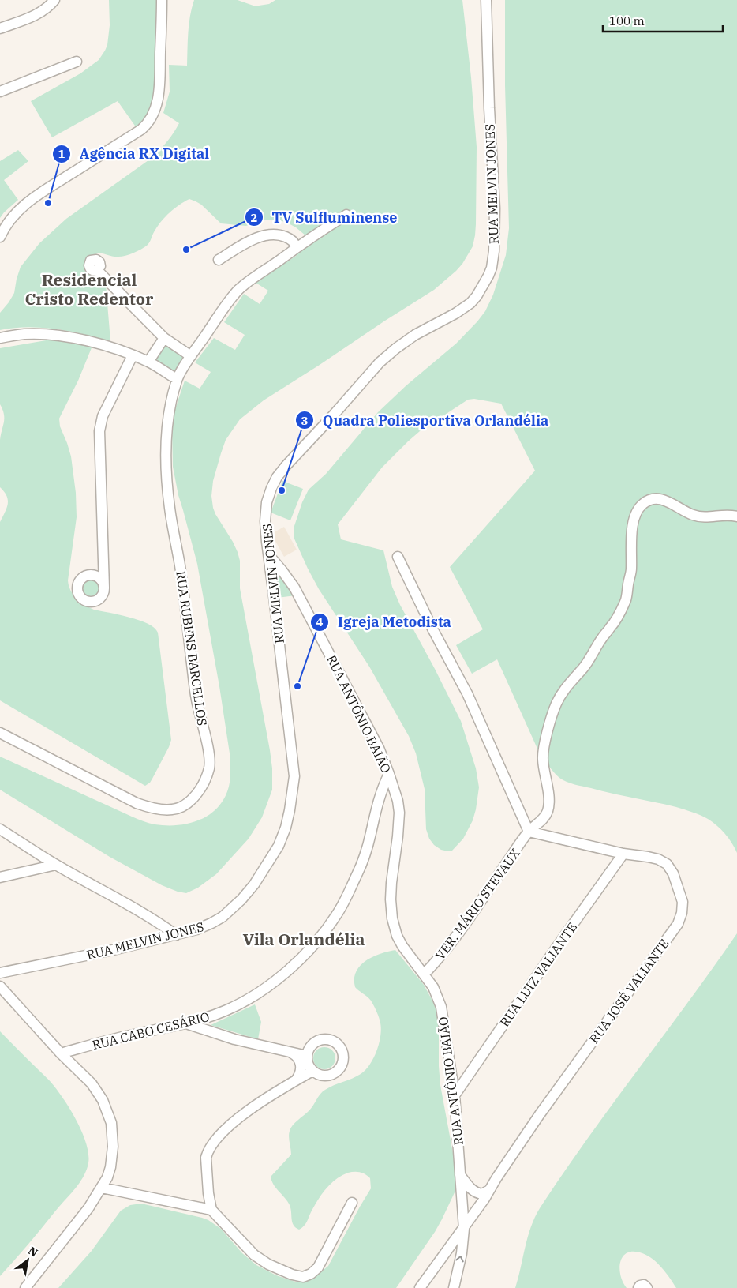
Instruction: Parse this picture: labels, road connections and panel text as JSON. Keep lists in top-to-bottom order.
{
  "streets": {
    "street": [
      "RUA MELVIN JONES",
      "RUA RUBENS BARCELLOS",
      "RUA ANTÔNIO BAIÃO",
      "VER. MÁRIO STEVAUX",
      "RUA LUIZ VALIANTE",
      "RUA JOSÉ VALIANTE",
      "RUA CABO CESÁRIO"
    ]
  },
  "crossings": [
    ["RUA MELVIN JONES", "RUA ANTÔNIO BAIÃO"],
    ["RUA ANTÔNIO BAIÃO", "VER. MÁRIO STEVAUX"],
    ["RUA ANTÔNIO BAIÃO", "RUA LUIZ VALIANTE"],
    ["RUA ANTÔNIO BAIÃO", "RUA JOSÉ VALIANTE"],
    ["RUA ANTÔNIO BAIÃO", "RUA CABO CESÁRIO"],
    ["VER. MÁRIO STEVAUX", "RUA JOSÉ VALIANTE"],
    ["RUA LUIZ VALIANTE", "RUA JOSÉ VALIANTE"]
  ],
  "districts": ["Residencial Cristo Redentor", "Vila Orlandélia"],
  "places": [
    "Agência RX Digital",
    "TV Sulfluminense",
    "Quadra Poliesportiva Orlandélia",
    "Igreja Metodista"
  ],
  "scale_bar": "100 m",
  "north": "top right"
}
